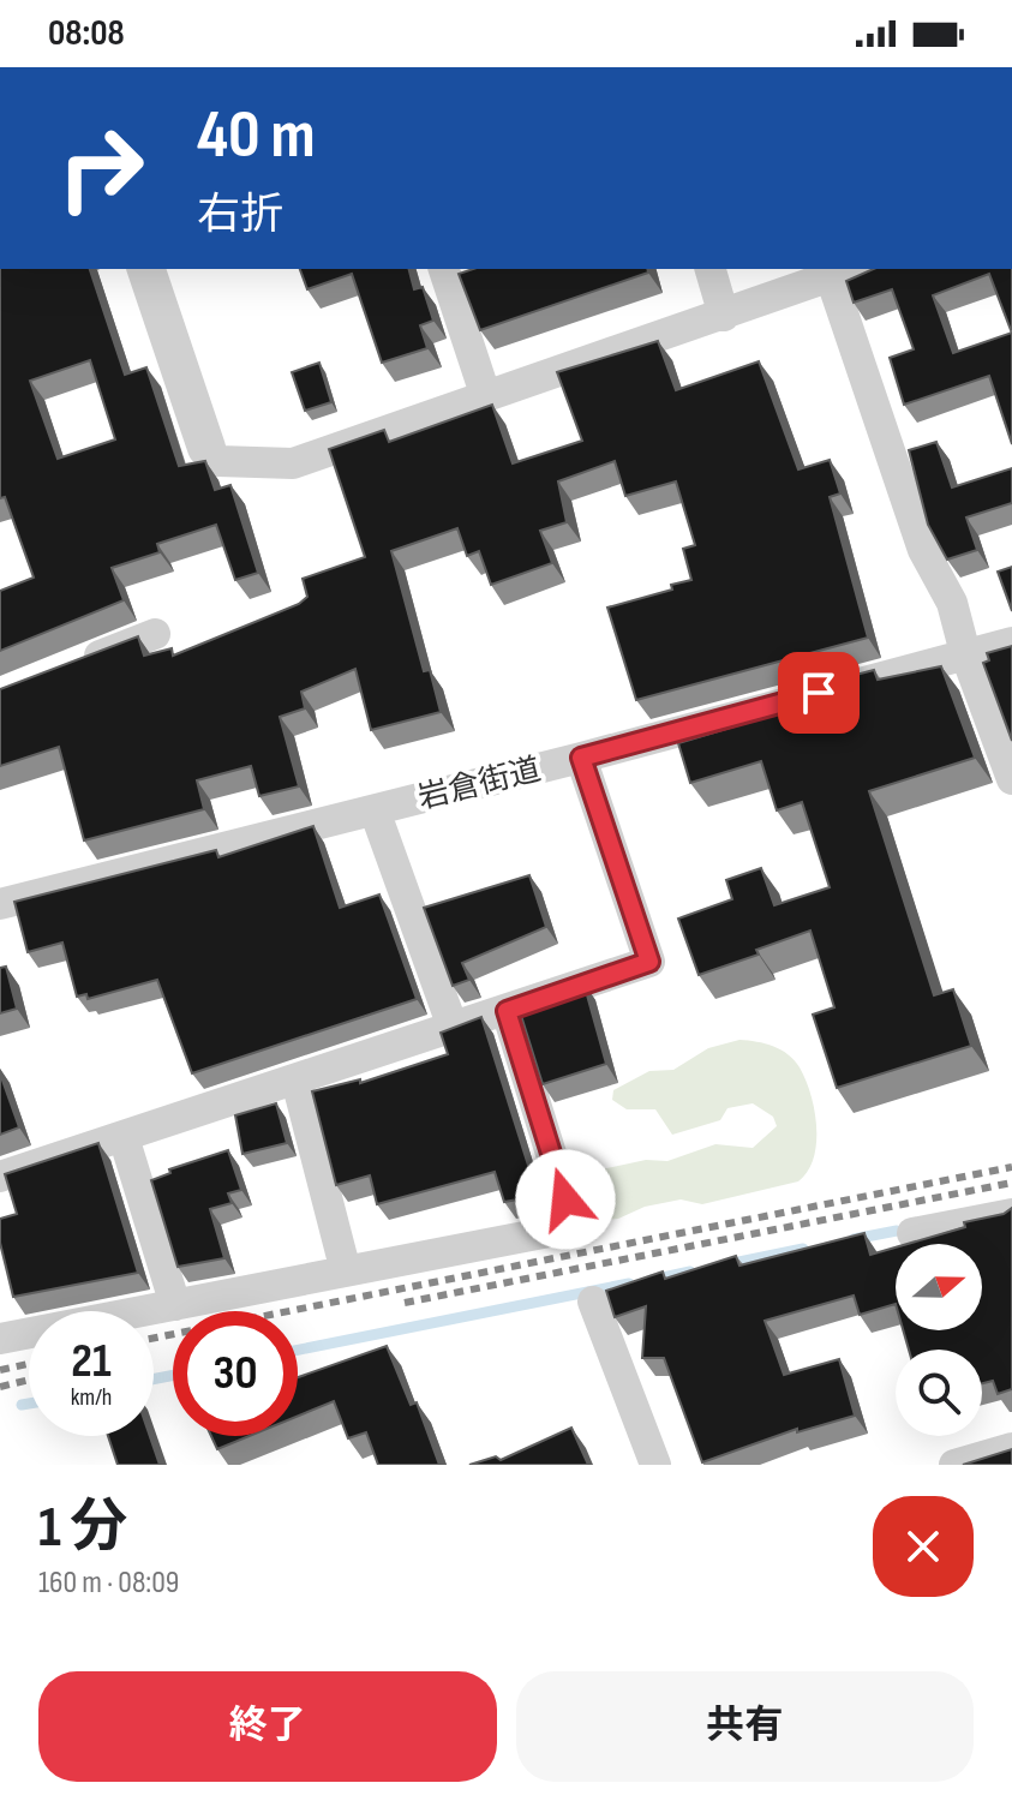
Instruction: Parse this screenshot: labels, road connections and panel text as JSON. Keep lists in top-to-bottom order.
{
  "streets": {
    "street": ["岩倉街道"]
  },
  "north": "right",
  "page": {
    "status": "08:08",
    "turn": ["40 m", "右折"],
    "speed": "21 km/h",
    "limit": "30",
    "heading": ["1 分", "160 m · 08:09"],
    "buttons": ["終了", "共有"]
  }
}
